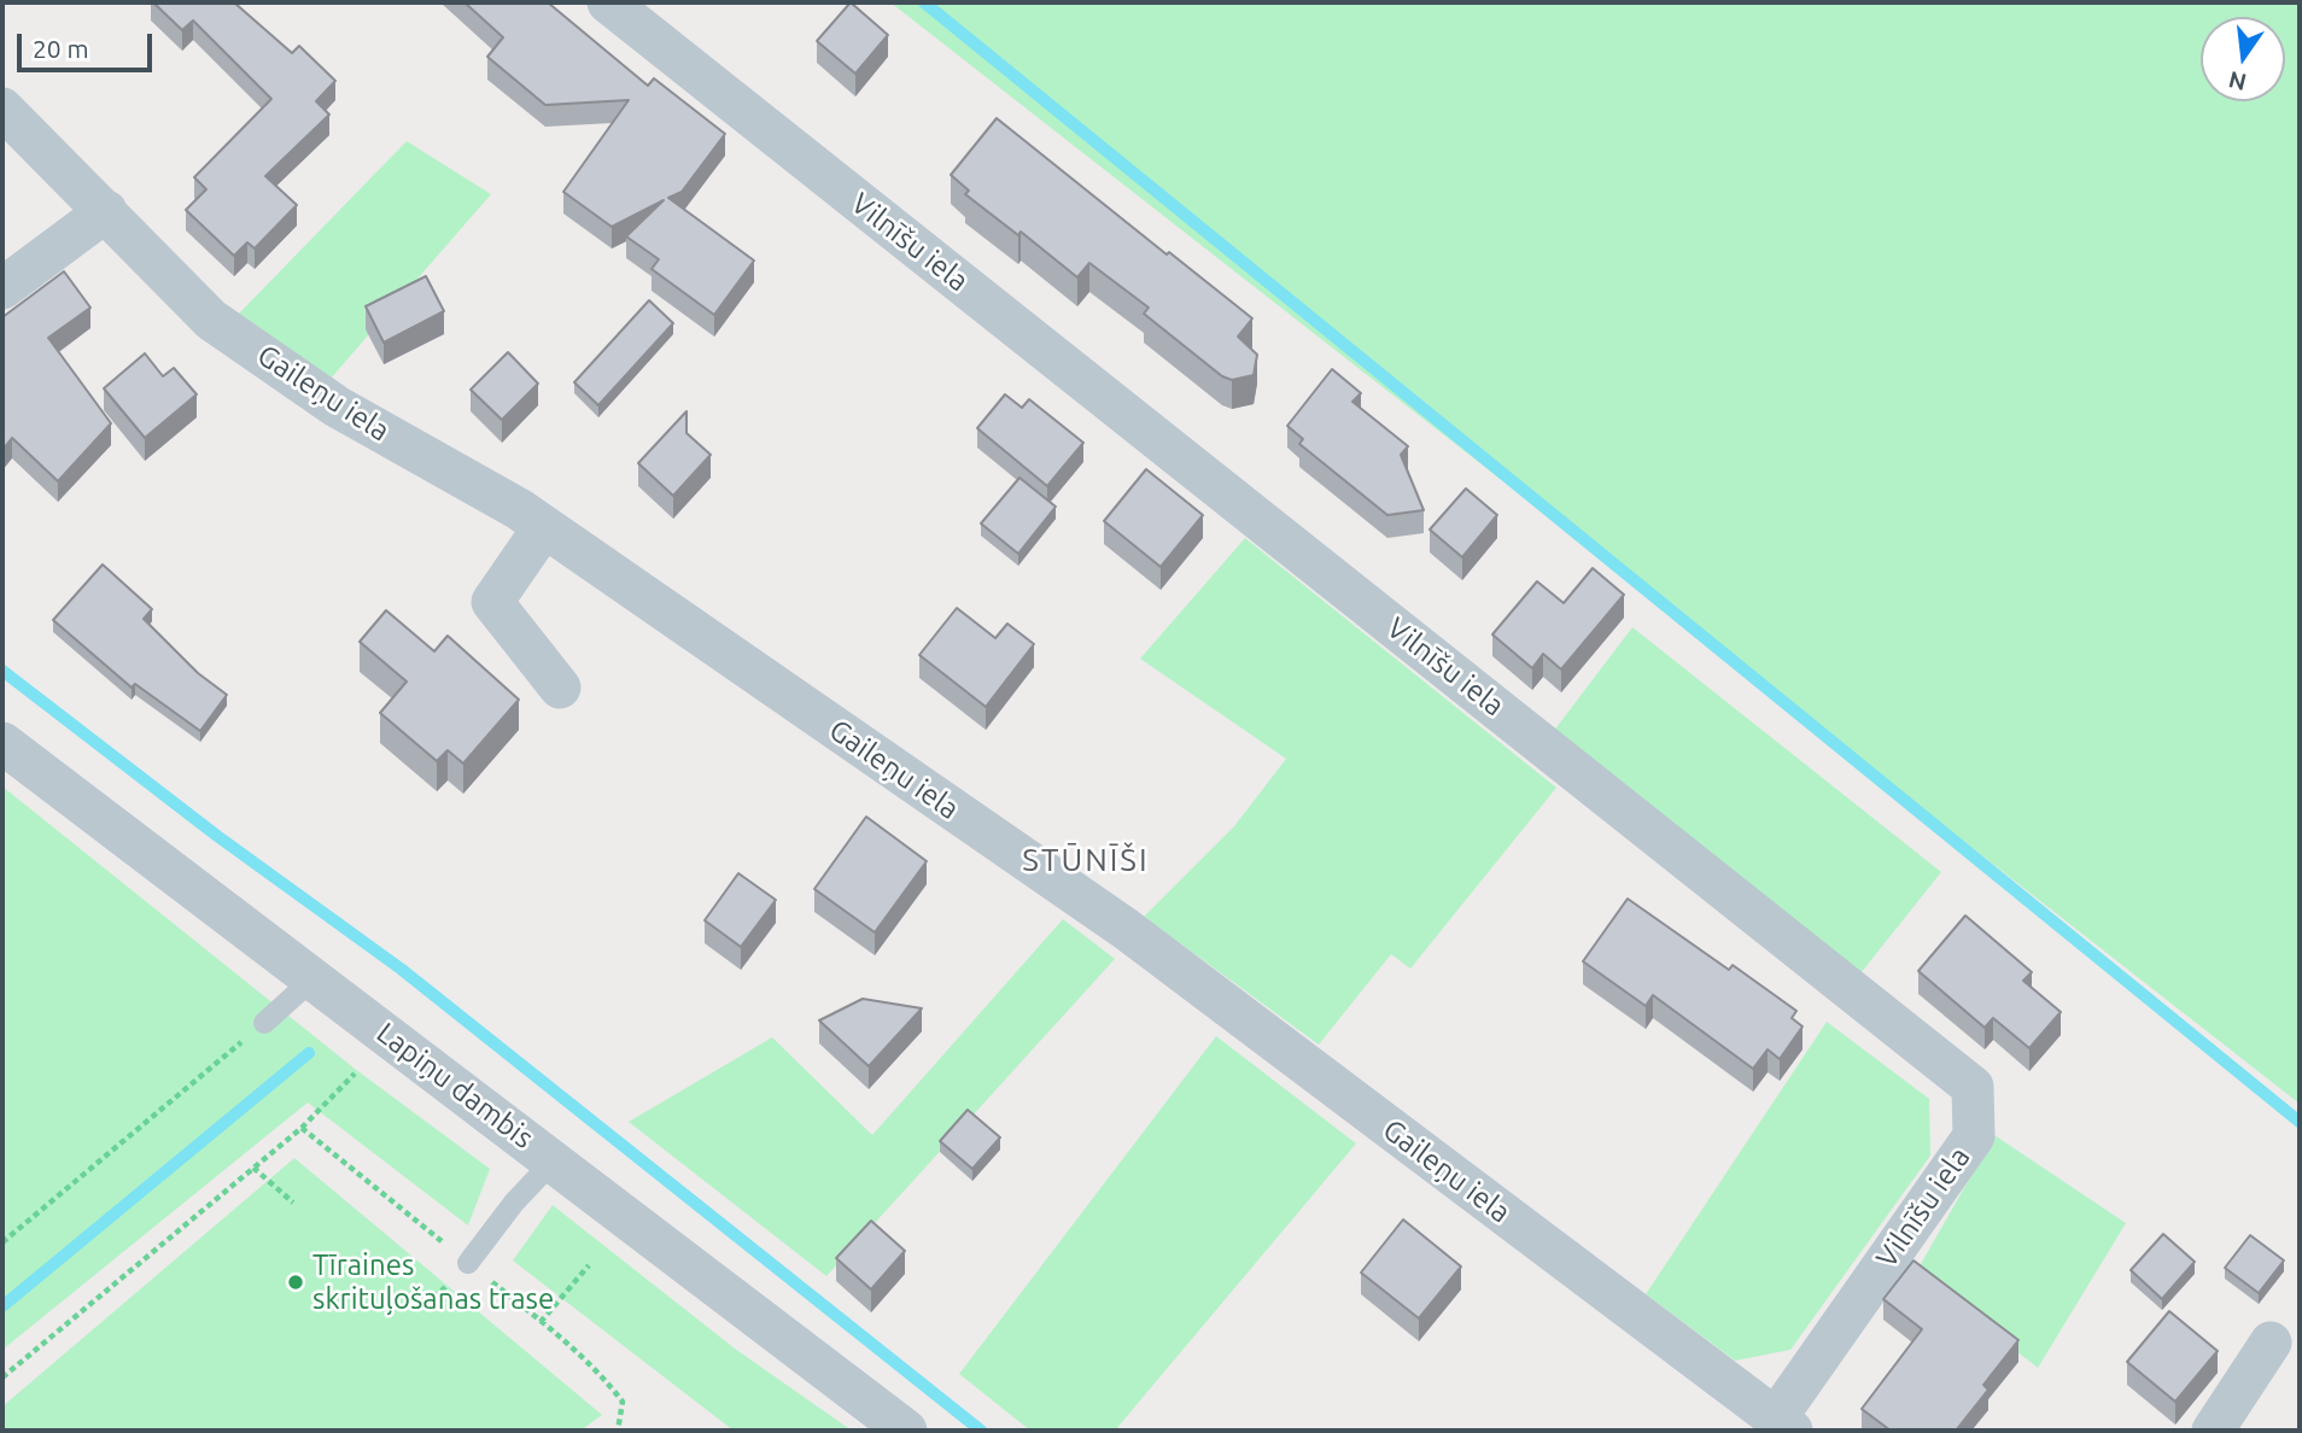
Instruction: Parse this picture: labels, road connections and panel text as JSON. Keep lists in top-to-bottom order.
{
  "streets": {
    "street": ["Vilnīšu iela", "Gaileņu iela", "Lapiņu dambis"]
  },
  "crossings": [
    ["Vilnīšu iela", "Gaileņu iela"]
  ],
  "districts": ["STŪNĪŠI"],
  "places": ["Tīraines skrituļošanas trase"],
  "scale_bar": "20 m",
  "north": "bottom"
}
